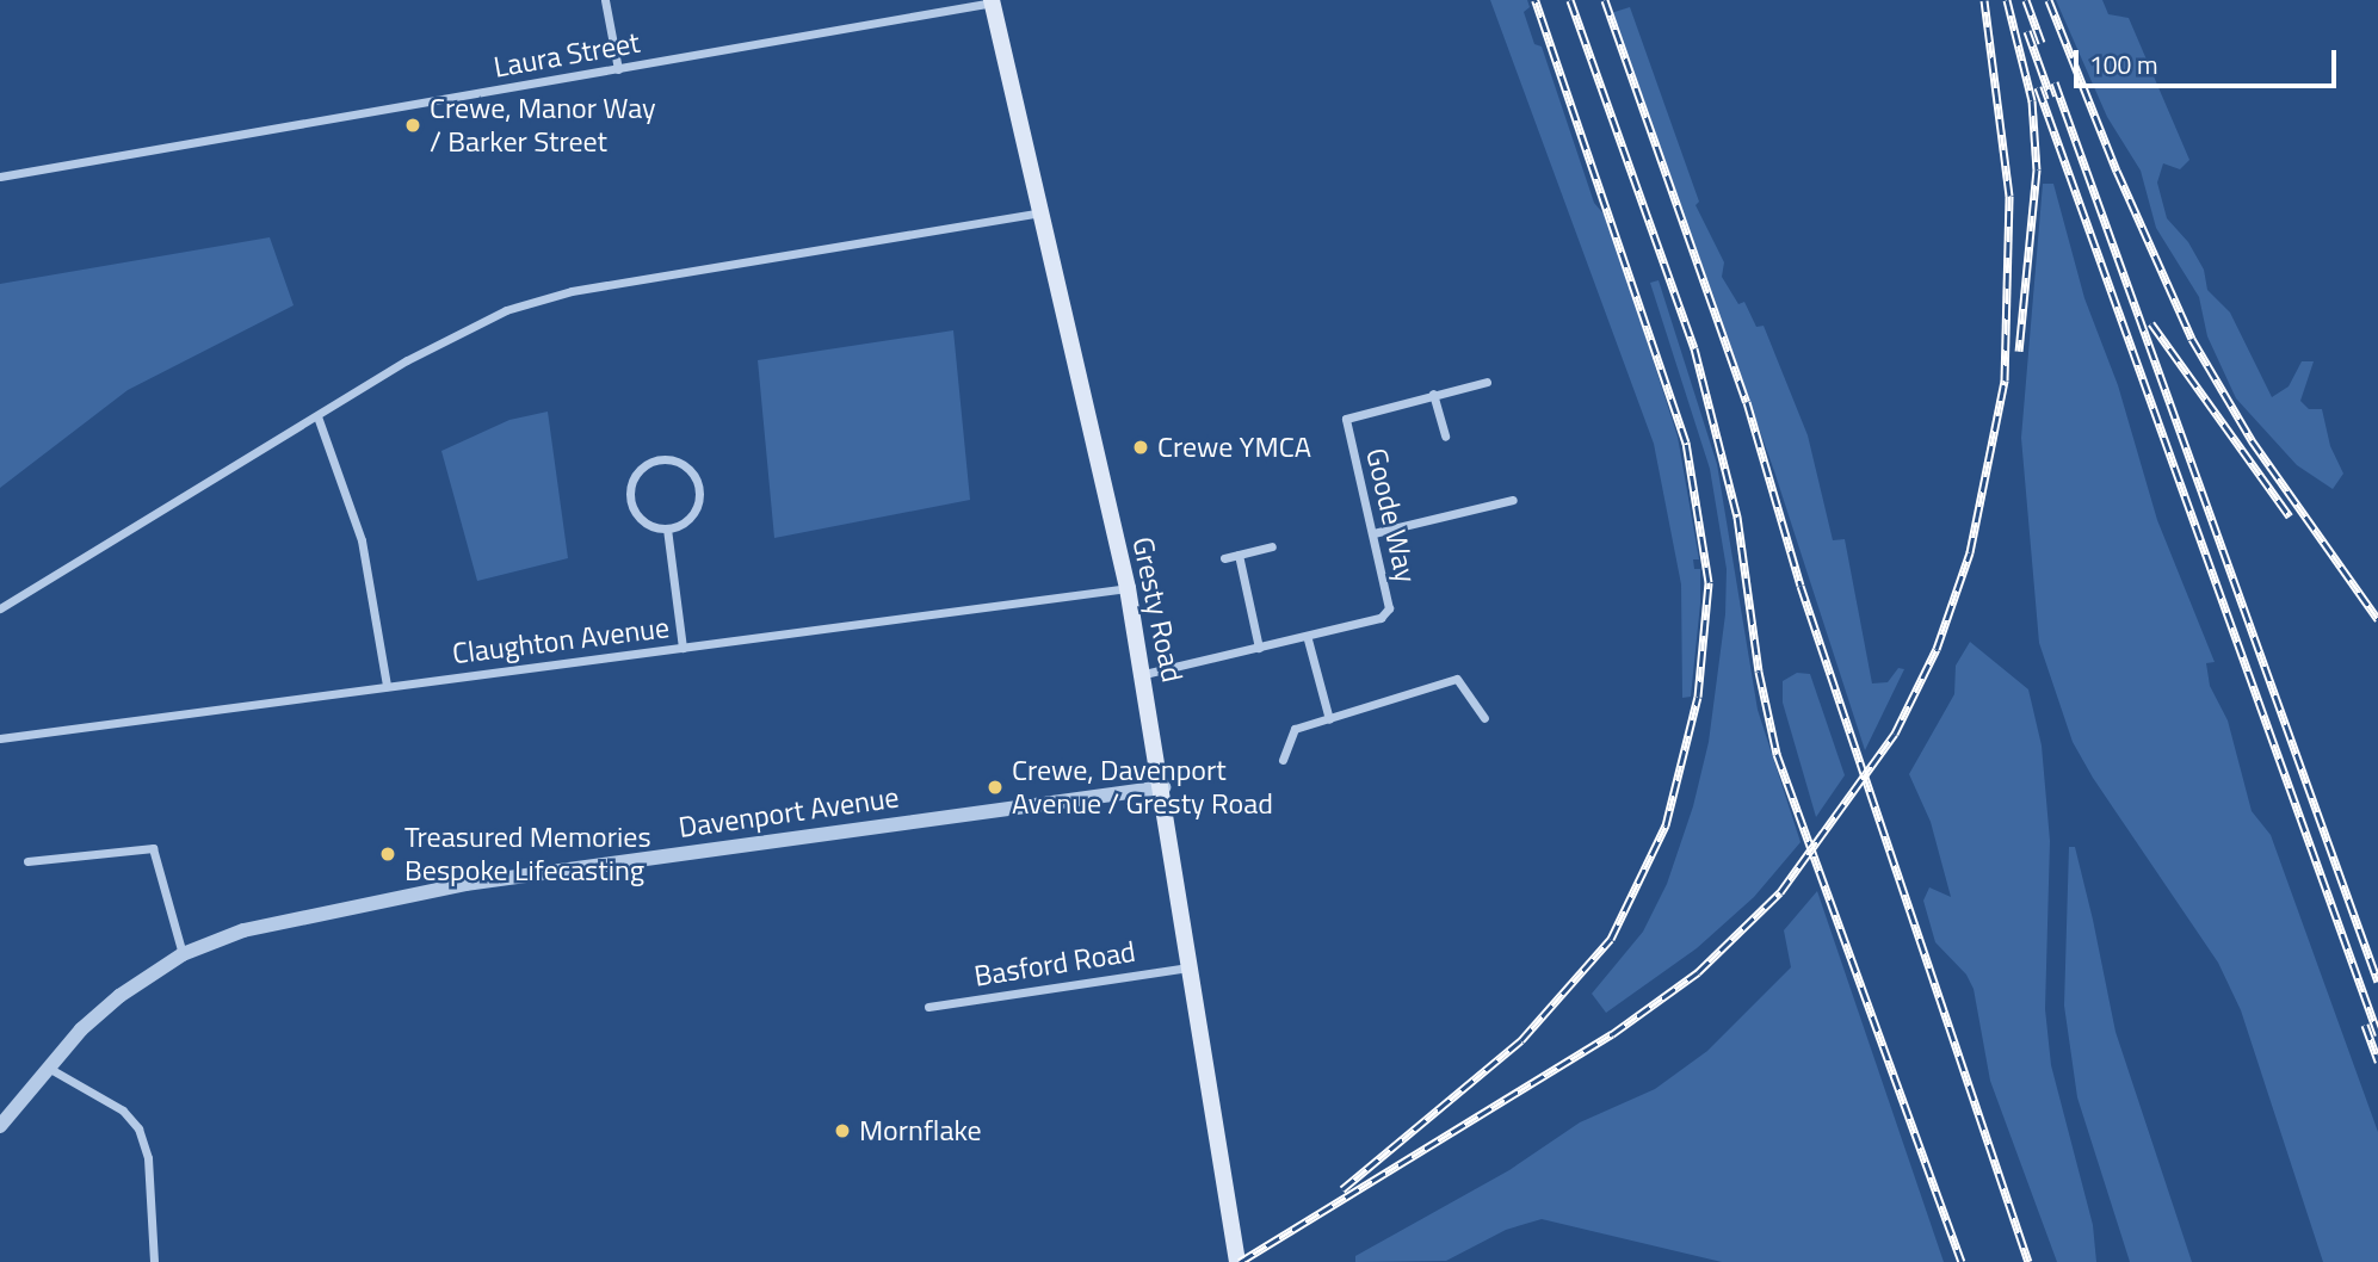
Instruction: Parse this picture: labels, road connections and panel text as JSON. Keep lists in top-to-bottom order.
{
  "streets": {
    "main road": ["Gresty Road"],
    "street": [
      "Laura Street",
      "Goode Way",
      "Claughton Avenue",
      "Davenport Avenue",
      "Basford Road"
    ]
  },
  "crossings": [
    ["Laura Street", "Gresty Road"],
    ["Goode Way", "Gresty Road"],
    ["Gresty Road", "Claughton Avenue"],
    ["Gresty Road", "Davenport Avenue"],
    ["Gresty Road", "Basford Road"]
  ],
  "places": [
    "Crewe, Manor Way / Barker Street",
    "Crewe YMCA",
    "Crewe, Davenport Avenue / Gresty Road",
    "Treasured Memories Bespoke Lifecasting",
    "Mornflake"
  ],
  "scale_bar": "100 m"
}
